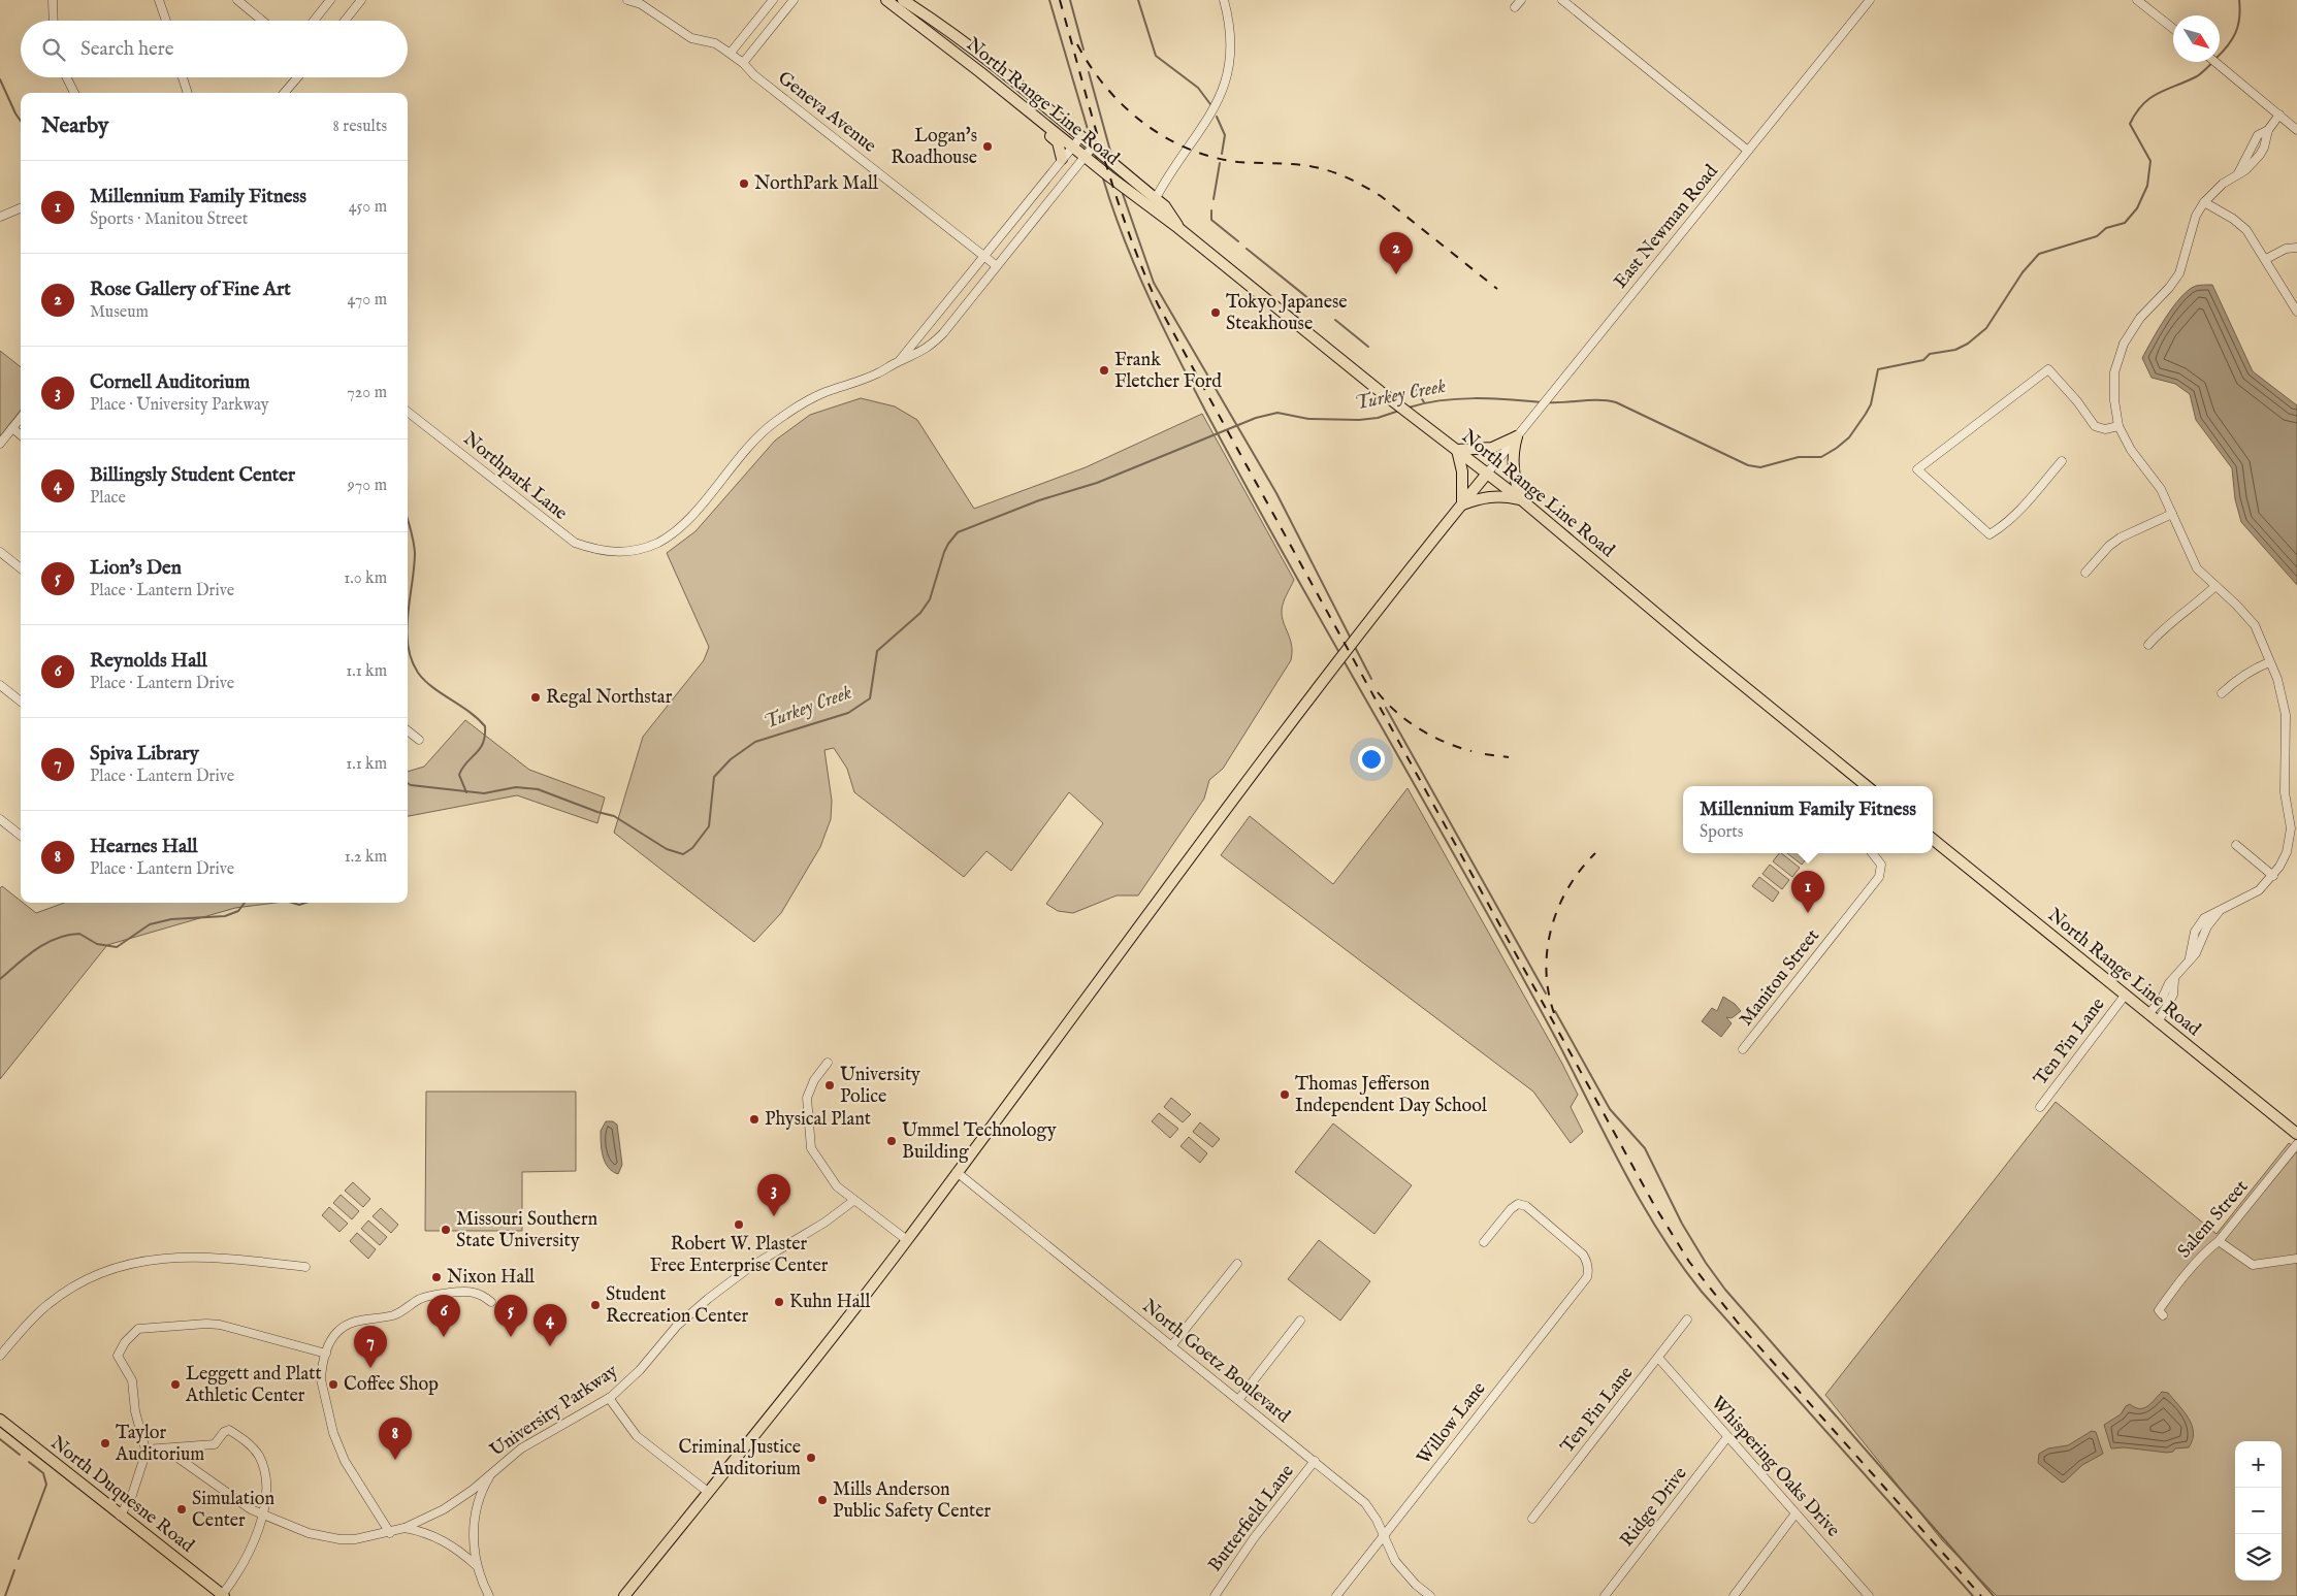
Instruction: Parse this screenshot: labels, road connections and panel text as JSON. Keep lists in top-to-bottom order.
{
  "streets": {
    "main road": ["North Range Line Road", "North Duquesne Road"],
    "street": [
      "Geneva Avenue",
      "East Newman Road",
      "Northpark Lane",
      "Manitou Street",
      "Ten Pin Lane",
      "Salem Street",
      "North Goetz Boulevard",
      "University Parkway",
      "Willow Lane",
      "Whispering Oaks Drive",
      "Ridge Drive",
      "Butterfield Lane"
    ]
  },
  "crossings": [
    ["North Range Line Road", "East Newman Road"],
    ["North Range Line Road", "Northpark Lane"],
    ["North Range Line Road", "Ten Pin Lane"],
    ["Geneva Avenue", "Northpark Lane"],
    ["Ten Pin Lane", "Whispering Oaks Drive"],
    ["North Goetz Boulevard", "Willow Lane"],
    ["North Goetz Boulevard", "Butterfield Lane"],
    ["Whispering Oaks Drive", "Ridge Drive"]
  ],
  "water": ["Turkey Creek"],
  "places": [
    "Logan's Roadhouse",
    "NorthPark Mall",
    "Tokyo Japanese Steakhouse",
    "Frank Fletcher Ford",
    "Regal Northstar",
    "University Police",
    "Thomas Jefferson Independent Day School",
    "Physical Plant",
    "Ummel Technology Building",
    "Robert W. Plaster Free Enterprise Center",
    "Missouri Southern State University",
    "Nixon Hall",
    "Kuhn Hall",
    "Student Recreation Center",
    "Leggett and Platt Athletic Center",
    "Coffee Shop",
    "Taylor Auditorium",
    "Criminal Justice Auditorium",
    "Mills Anderson Public Safety Center",
    "Simulation Center"
  ],
  "north": "bottom right",
  "page": {
    "search": "Search here",
    "heading": ["Nearby", "8 results"],
    "list": [
      {
        "mark": "1",
        "name": "Millennium Family Fitness",
        "note": "Sports · Manitou Street",
        "value": "450 m"
      },
      {
        "mark": "2",
        "name": "Rose Gallery of Fine Art",
        "note": "Museum",
        "value": "470 m"
      },
      {
        "mark": "3",
        "name": "Cornell Auditorium",
        "note": "Place · University Parkway",
        "value": "720 m"
      },
      {
        "mark": "4",
        "name": "Billingsly Student Center",
        "note": "Place",
        "value": "970 m"
      },
      {
        "mark": "5",
        "name": "Lion's Den",
        "note": "Place · Lantern Drive",
        "value": "1.0 km"
      },
      {
        "mark": "6",
        "name": "Reynolds Hall",
        "note": "Place · Lantern Drive",
        "value": "1.1 km"
      },
      {
        "mark": "7",
        "name": "Spiva Library",
        "note": "Place · Lantern Drive",
        "value": "1.1 km"
      },
      {
        "mark": "8",
        "name": "Hearnes Hall",
        "note": "Place · Lantern Drive",
        "value": "1.2 km"
      }
    ],
    "pins": [
      "2",
      "1",
      "3",
      "5",
      "6",
      "4",
      "7",
      "8"
    ],
    "popup": ["Millennium Family Fitness", "Sports"],
    "map_buttons": ["+", "−"]
  }
}
